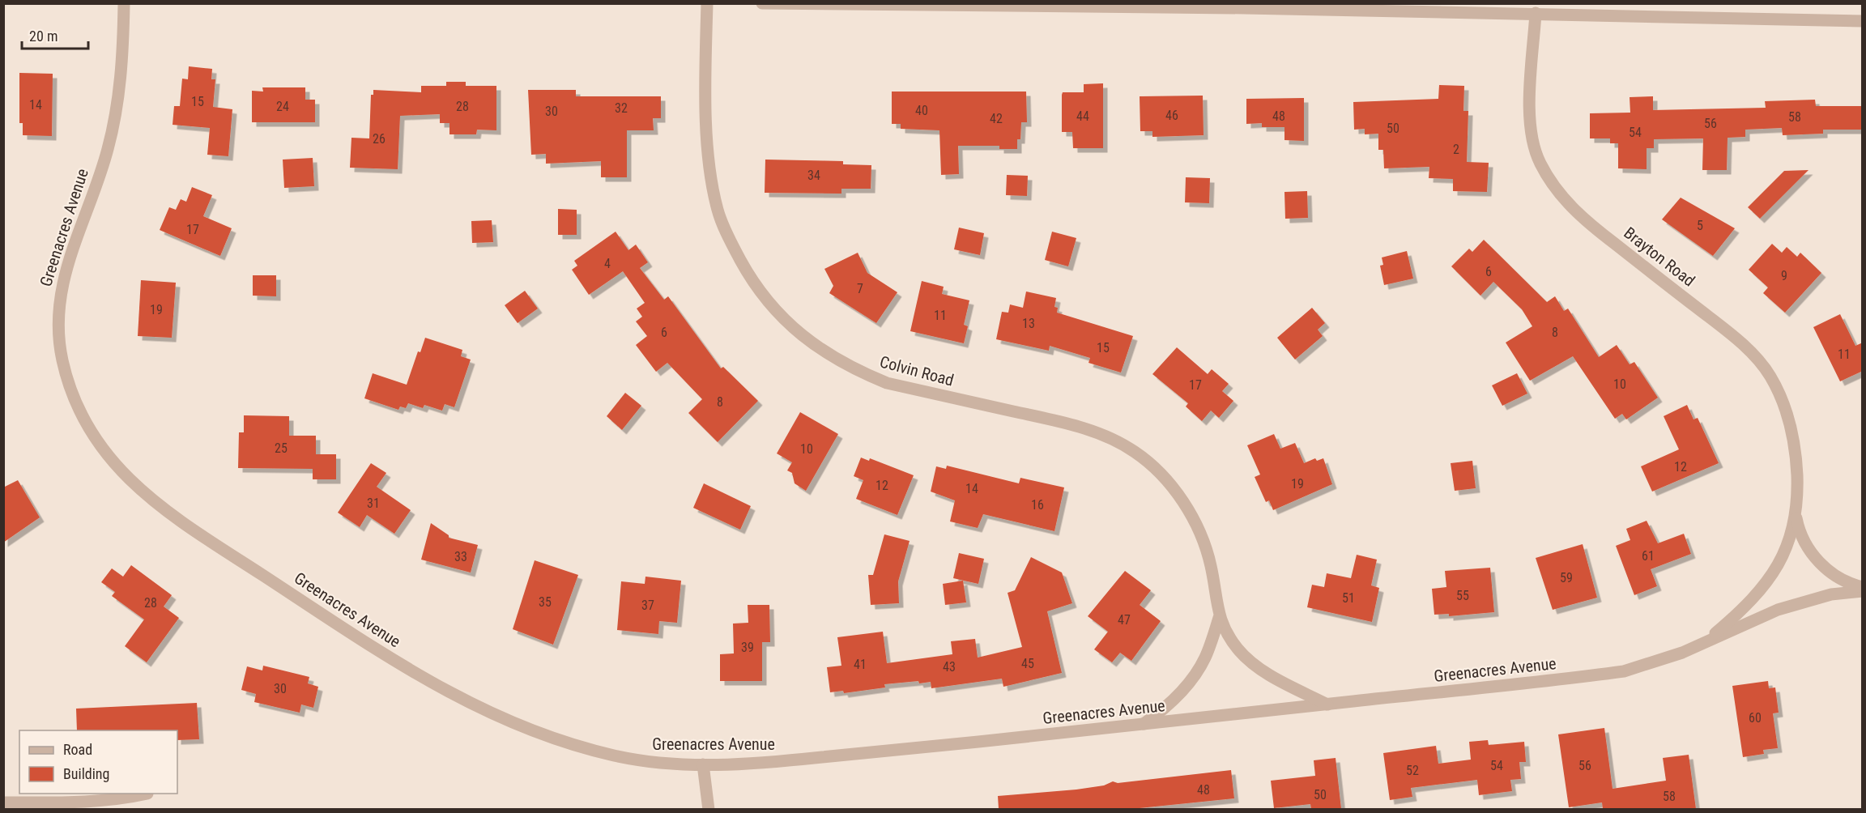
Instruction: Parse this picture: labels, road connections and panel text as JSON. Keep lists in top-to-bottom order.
{
  "streets": {
    "street": ["Greenacres Avenue", "Brayton Road", "Colvin Road"]
  },
  "crossings": [
    ["Greenacres Avenue", "Brayton Road"],
    ["Greenacres Avenue", "Colvin Road"]
  ],
  "house_numbers": [
    "15",
    "14",
    "24",
    "28",
    "32",
    "40",
    "30",
    "46",
    "44",
    "48",
    "58",
    "42",
    "56",
    "50",
    "54",
    "26",
    "2",
    "34",
    "5",
    "17",
    "4",
    "6",
    "9",
    "7",
    "19",
    "11",
    "13",
    "6",
    "8",
    "15",
    "11",
    "10",
    "17",
    "8",
    "25",
    "10",
    "12",
    "19",
    "12",
    "14",
    "31",
    "16",
    "61",
    "33",
    "59",
    "55",
    "51",
    "35",
    "28",
    "37",
    "47",
    "39",
    "45",
    "41",
    "43",
    "30",
    "60",
    "54",
    "56",
    "52",
    "48",
    "50",
    "58"
  ],
  "legend": ["Road", "Building"],
  "scale_bar": "20 m"
}
